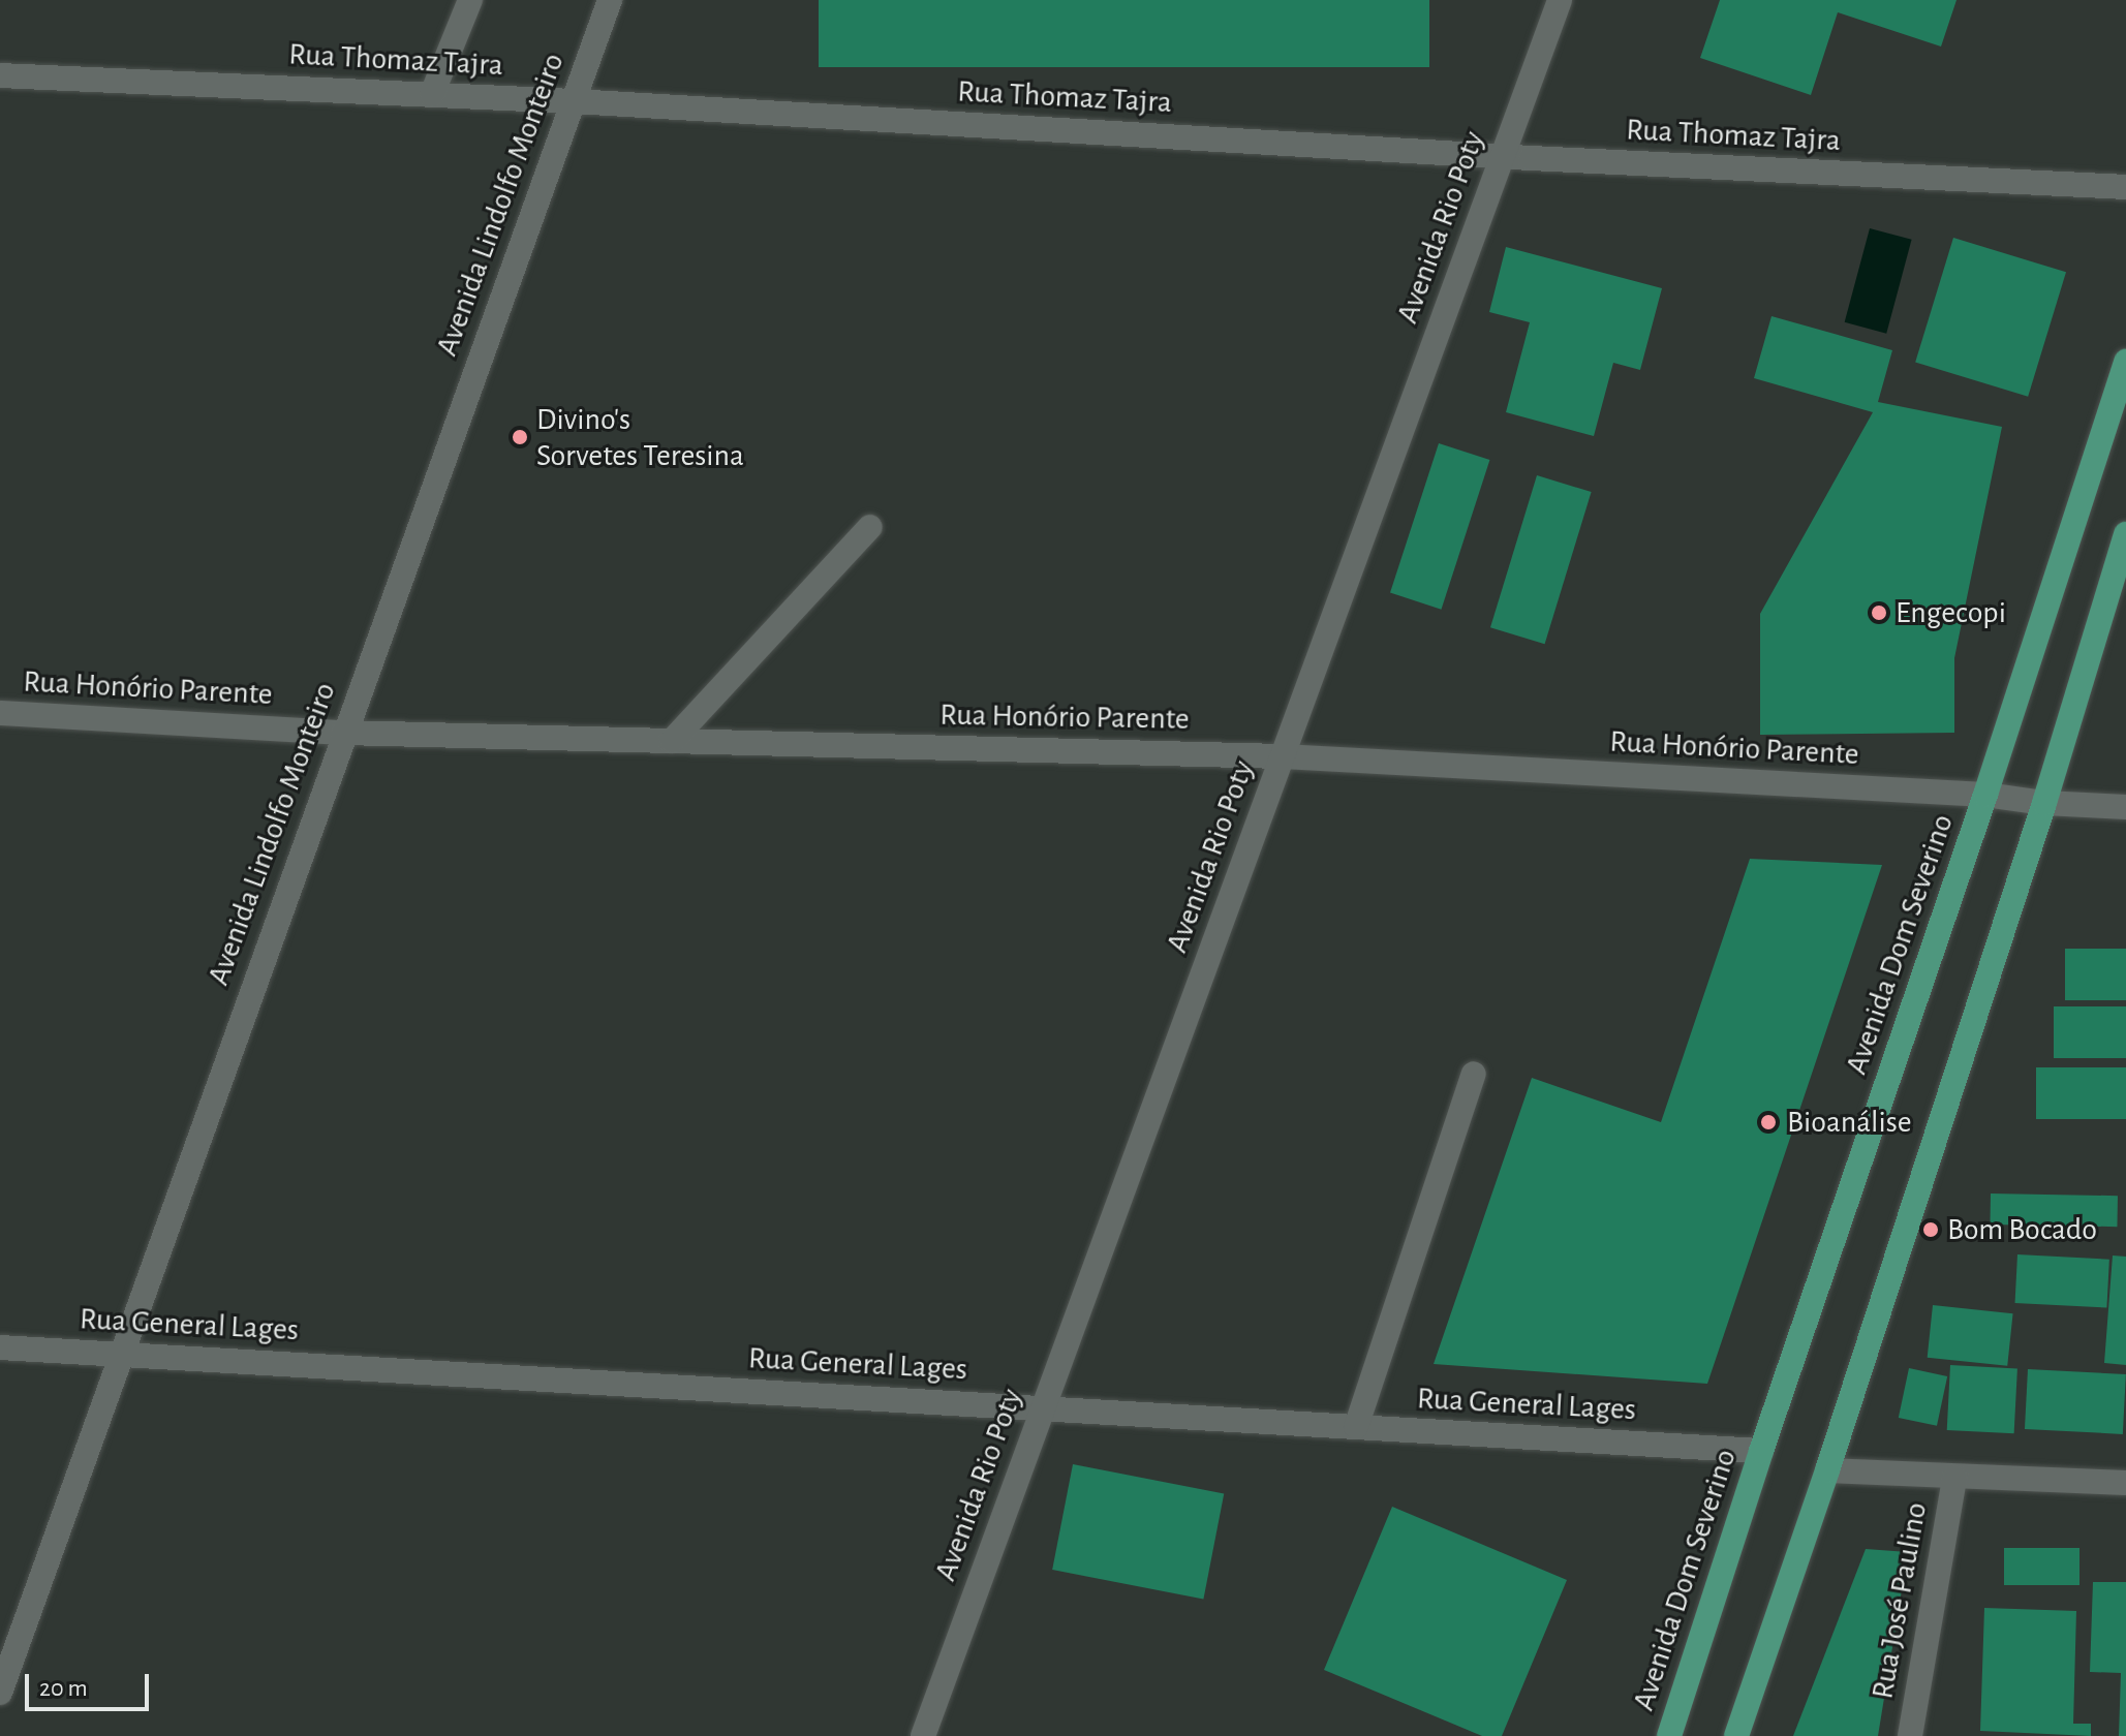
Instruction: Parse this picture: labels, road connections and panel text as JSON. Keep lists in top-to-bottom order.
{
  "streets": {
    "main road": ["Avenida Dom Severino"],
    "street": [
      "Rua Thomaz Tajra",
      "Avenida Lindolfo Monteiro",
      "Avenida Rio Poty",
      "Rua Honório Parente",
      "Rua General Lages",
      "Rua José Paulino"
    ]
  },
  "crossings": [
    ["Rua Thomaz Tajra", "Avenida Lindolfo Monteiro"],
    ["Rua Thomaz Tajra", "Avenida Rio Poty"],
    ["Avenida Lindolfo Monteiro", "Rua Honório Parente"],
    ["Avenida Lindolfo Monteiro", "Rua General Lages"],
    ["Avenida Rio Poty", "Rua Honório Parente"],
    ["Avenida Rio Poty", "Rua General Lages"],
    ["Rua Honório Parente", "Avenida Dom Severino"],
    ["Avenida Dom Severino", "Rua General Lages"]
  ],
  "places": [
    "Divino's Sorvetes Teresina",
    "Engecopi",
    "Bioanálise",
    "Bom Bocado"
  ],
  "scale_bar": "20 m"
}
